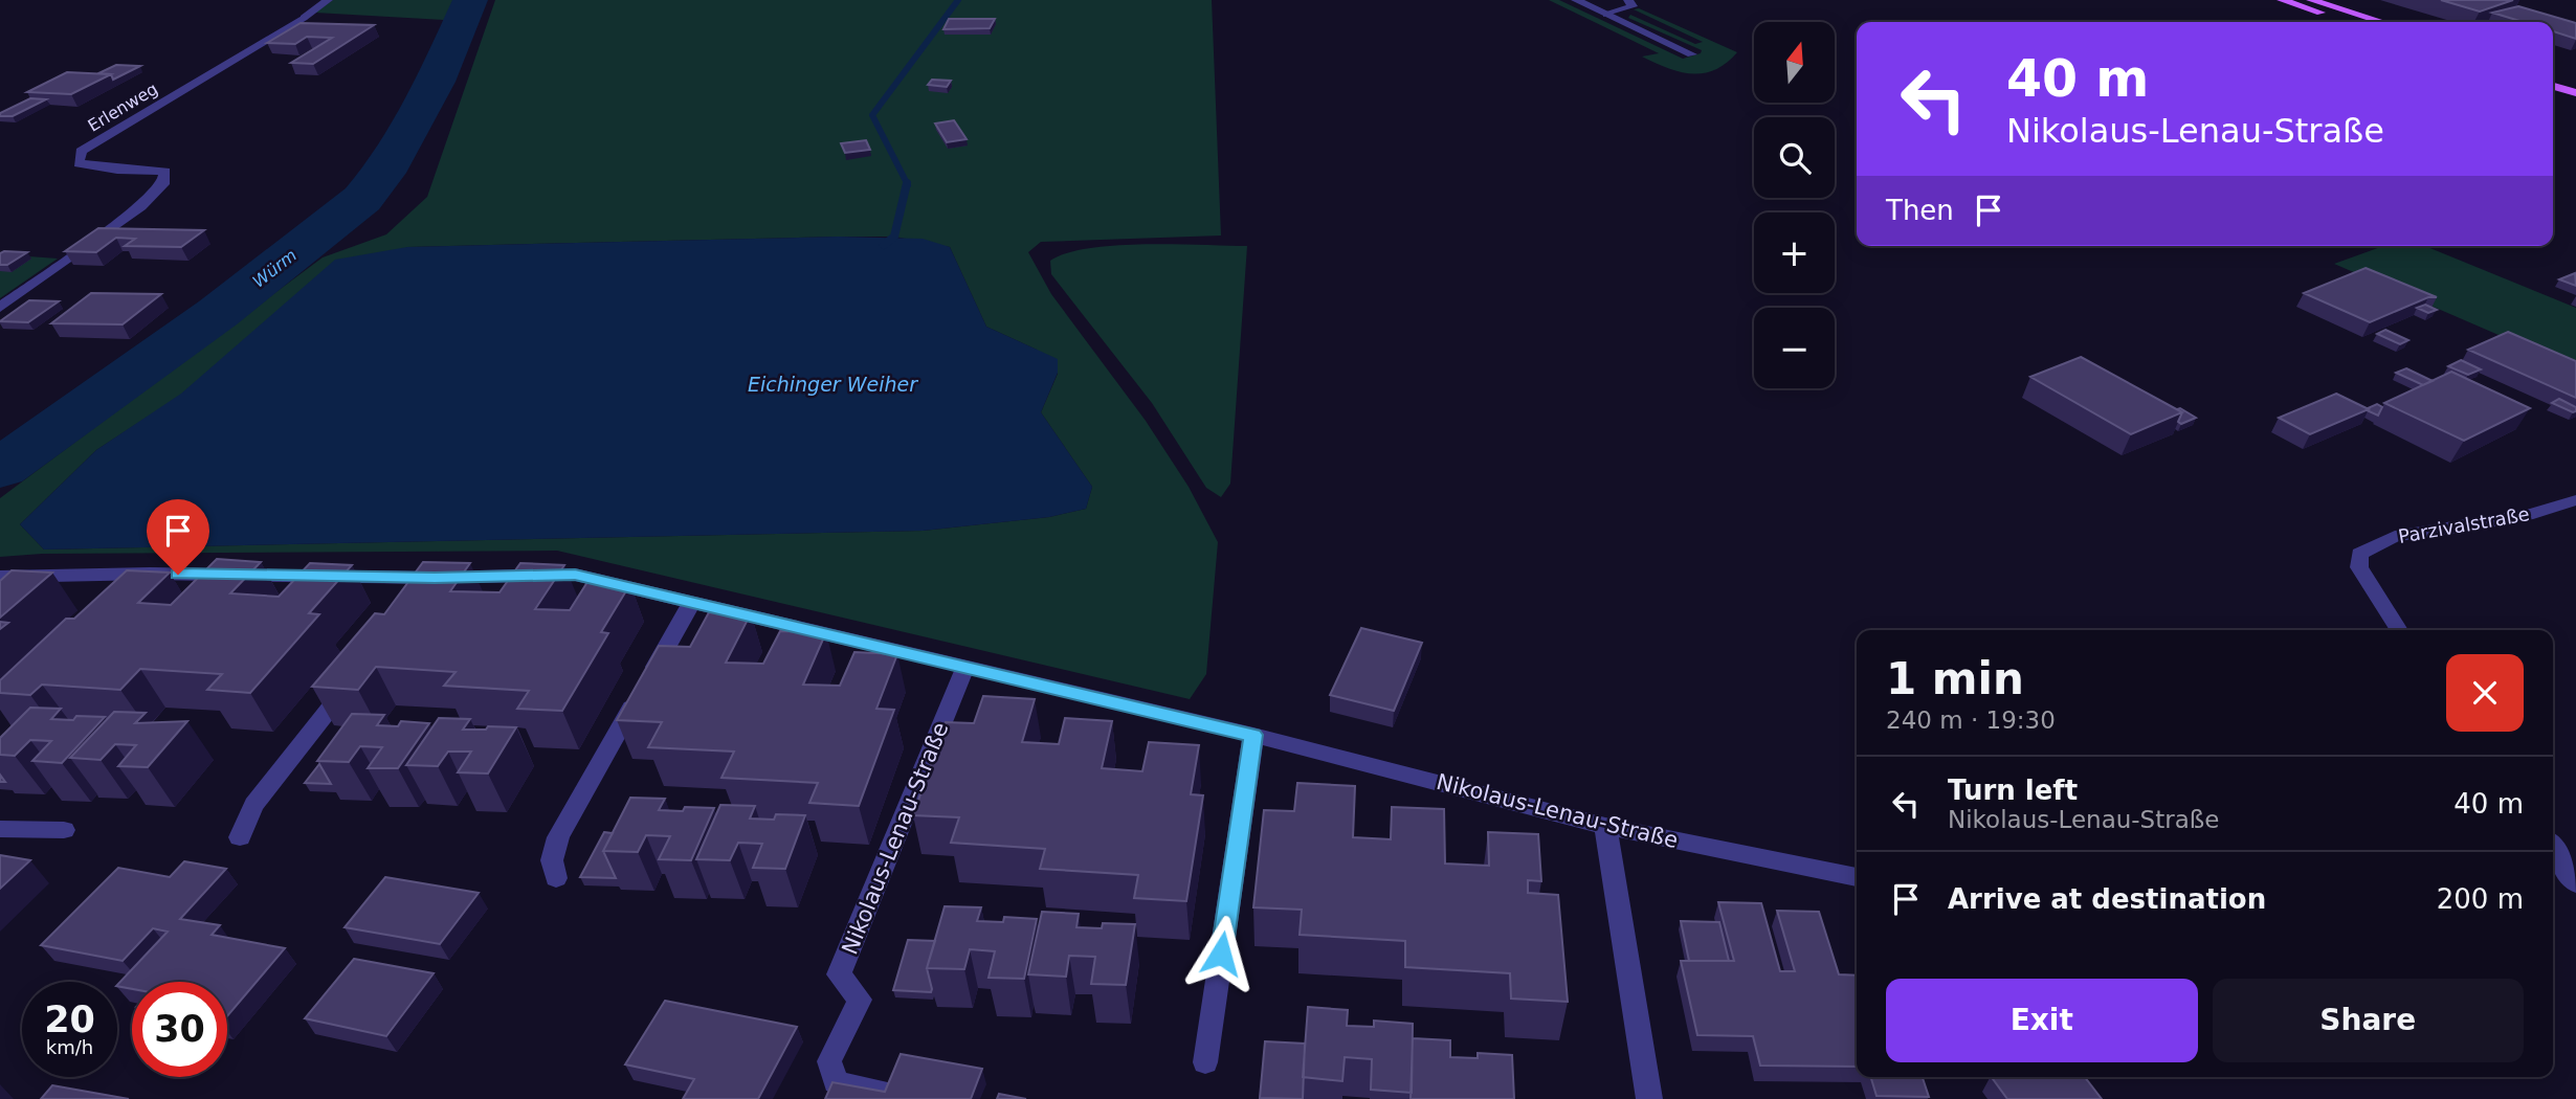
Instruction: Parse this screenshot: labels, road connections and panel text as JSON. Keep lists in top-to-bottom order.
{
  "streets": {
    "street": ["Erlenweg", "Parzivalstraße", "Nikolaus-Lenau-Straße"]
  },
  "water": ["Würm", "Eichinger Weiher"],
  "north": "top",
  "page": {
    "map_buttons": ["+", "−"],
    "turn": ["40 m", "Nikolaus-Lenau-Straße"],
    "then": "Then",
    "heading": ["1 min", "240 m · 19:30"],
    "list": [
      {
        "name": "Turn left",
        "note": "Nikolaus-Lenau-Straße",
        "value": "40 m"
      },
      {
        "name": "Arrive at destination",
        "value": "200 m"
      }
    ],
    "buttons": ["Exit", "Share"],
    "speed": "20 km/h",
    "limit": "30"
  }
}
